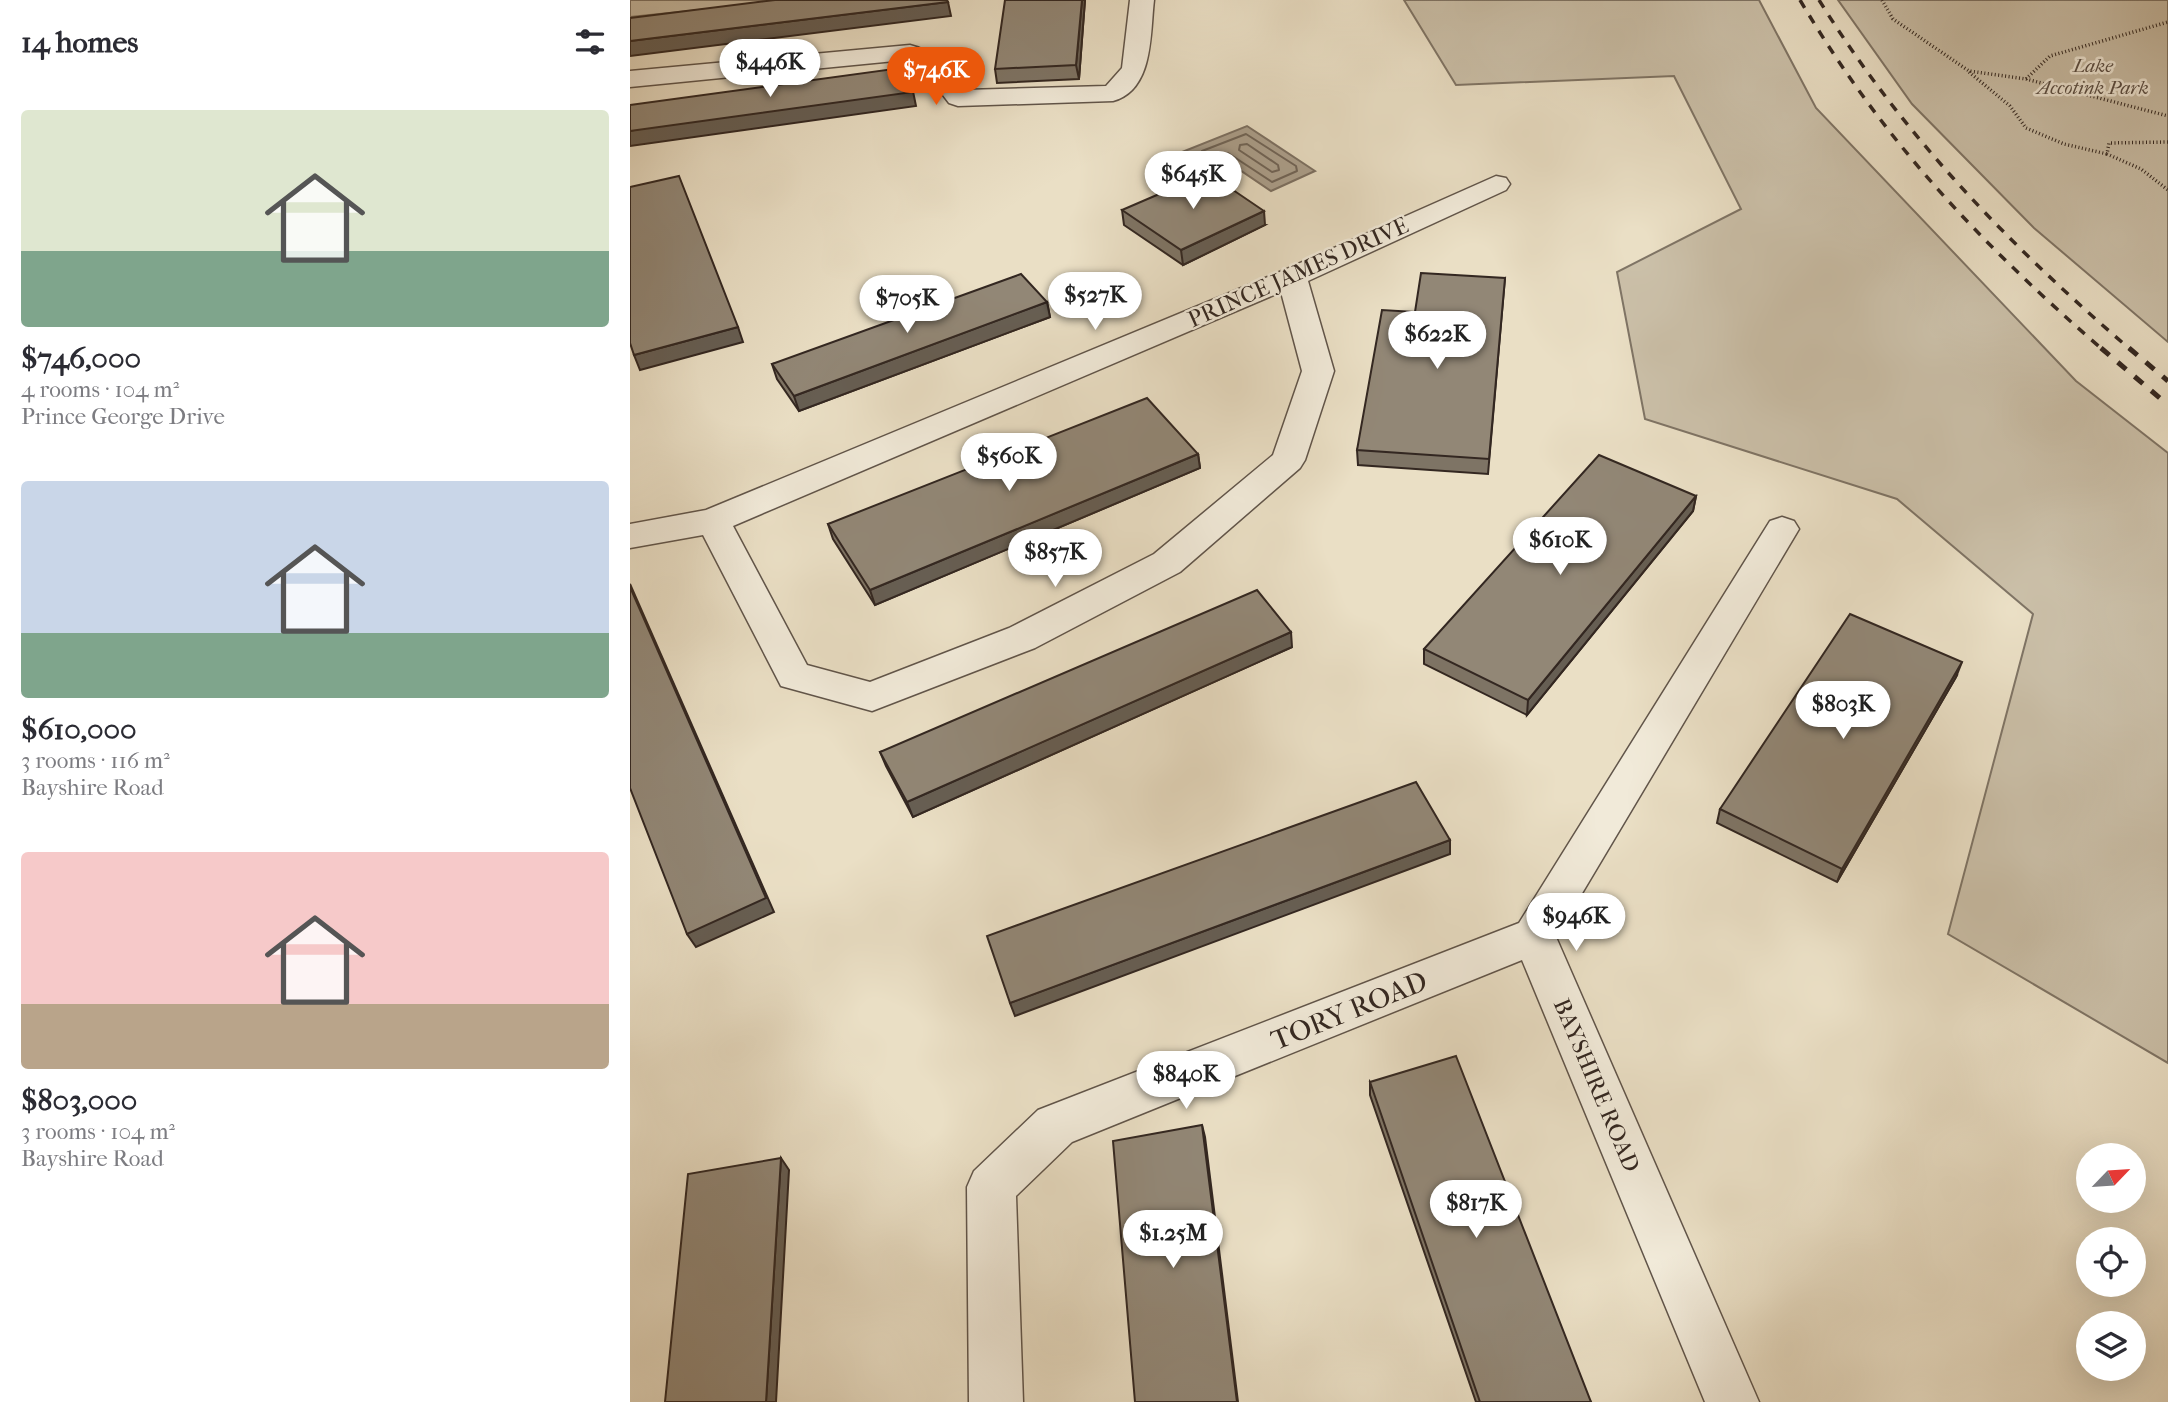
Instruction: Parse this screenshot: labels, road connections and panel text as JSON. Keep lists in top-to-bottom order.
{
  "streets": {
    "street": ["PRINCE JAMES DRIVE", "TORY ROAD", "BAYSHIRE ROAD"]
  },
  "crossings": [
    ["TORY ROAD", "BAYSHIRE ROAD"]
  ],
  "parks": ["Lake Accotink Park"],
  "north": "top right",
  "page": {
    "heading": "14 homes",
    "price": [
      "$446K",
      "$746K",
      "$645K",
      "$527K",
      "$705K",
      "$622K",
      "$560K",
      "$610K",
      "$857K",
      "$803K",
      "$946K",
      "$840K",
      "$817K",
      "$1.25M"
    ],
    "list": [
      {
        "name": "$746,000",
        "note": "4 rooms · 104 m² · Prince George Drive"
      },
      {
        "name": "$610,000",
        "note": "3 rooms · 116 m² · Bayshire Road"
      },
      {
        "name": "$803,000",
        "note": "3 rooms · 104 m² · Bayshire Road"
      }
    ]
  }
}
